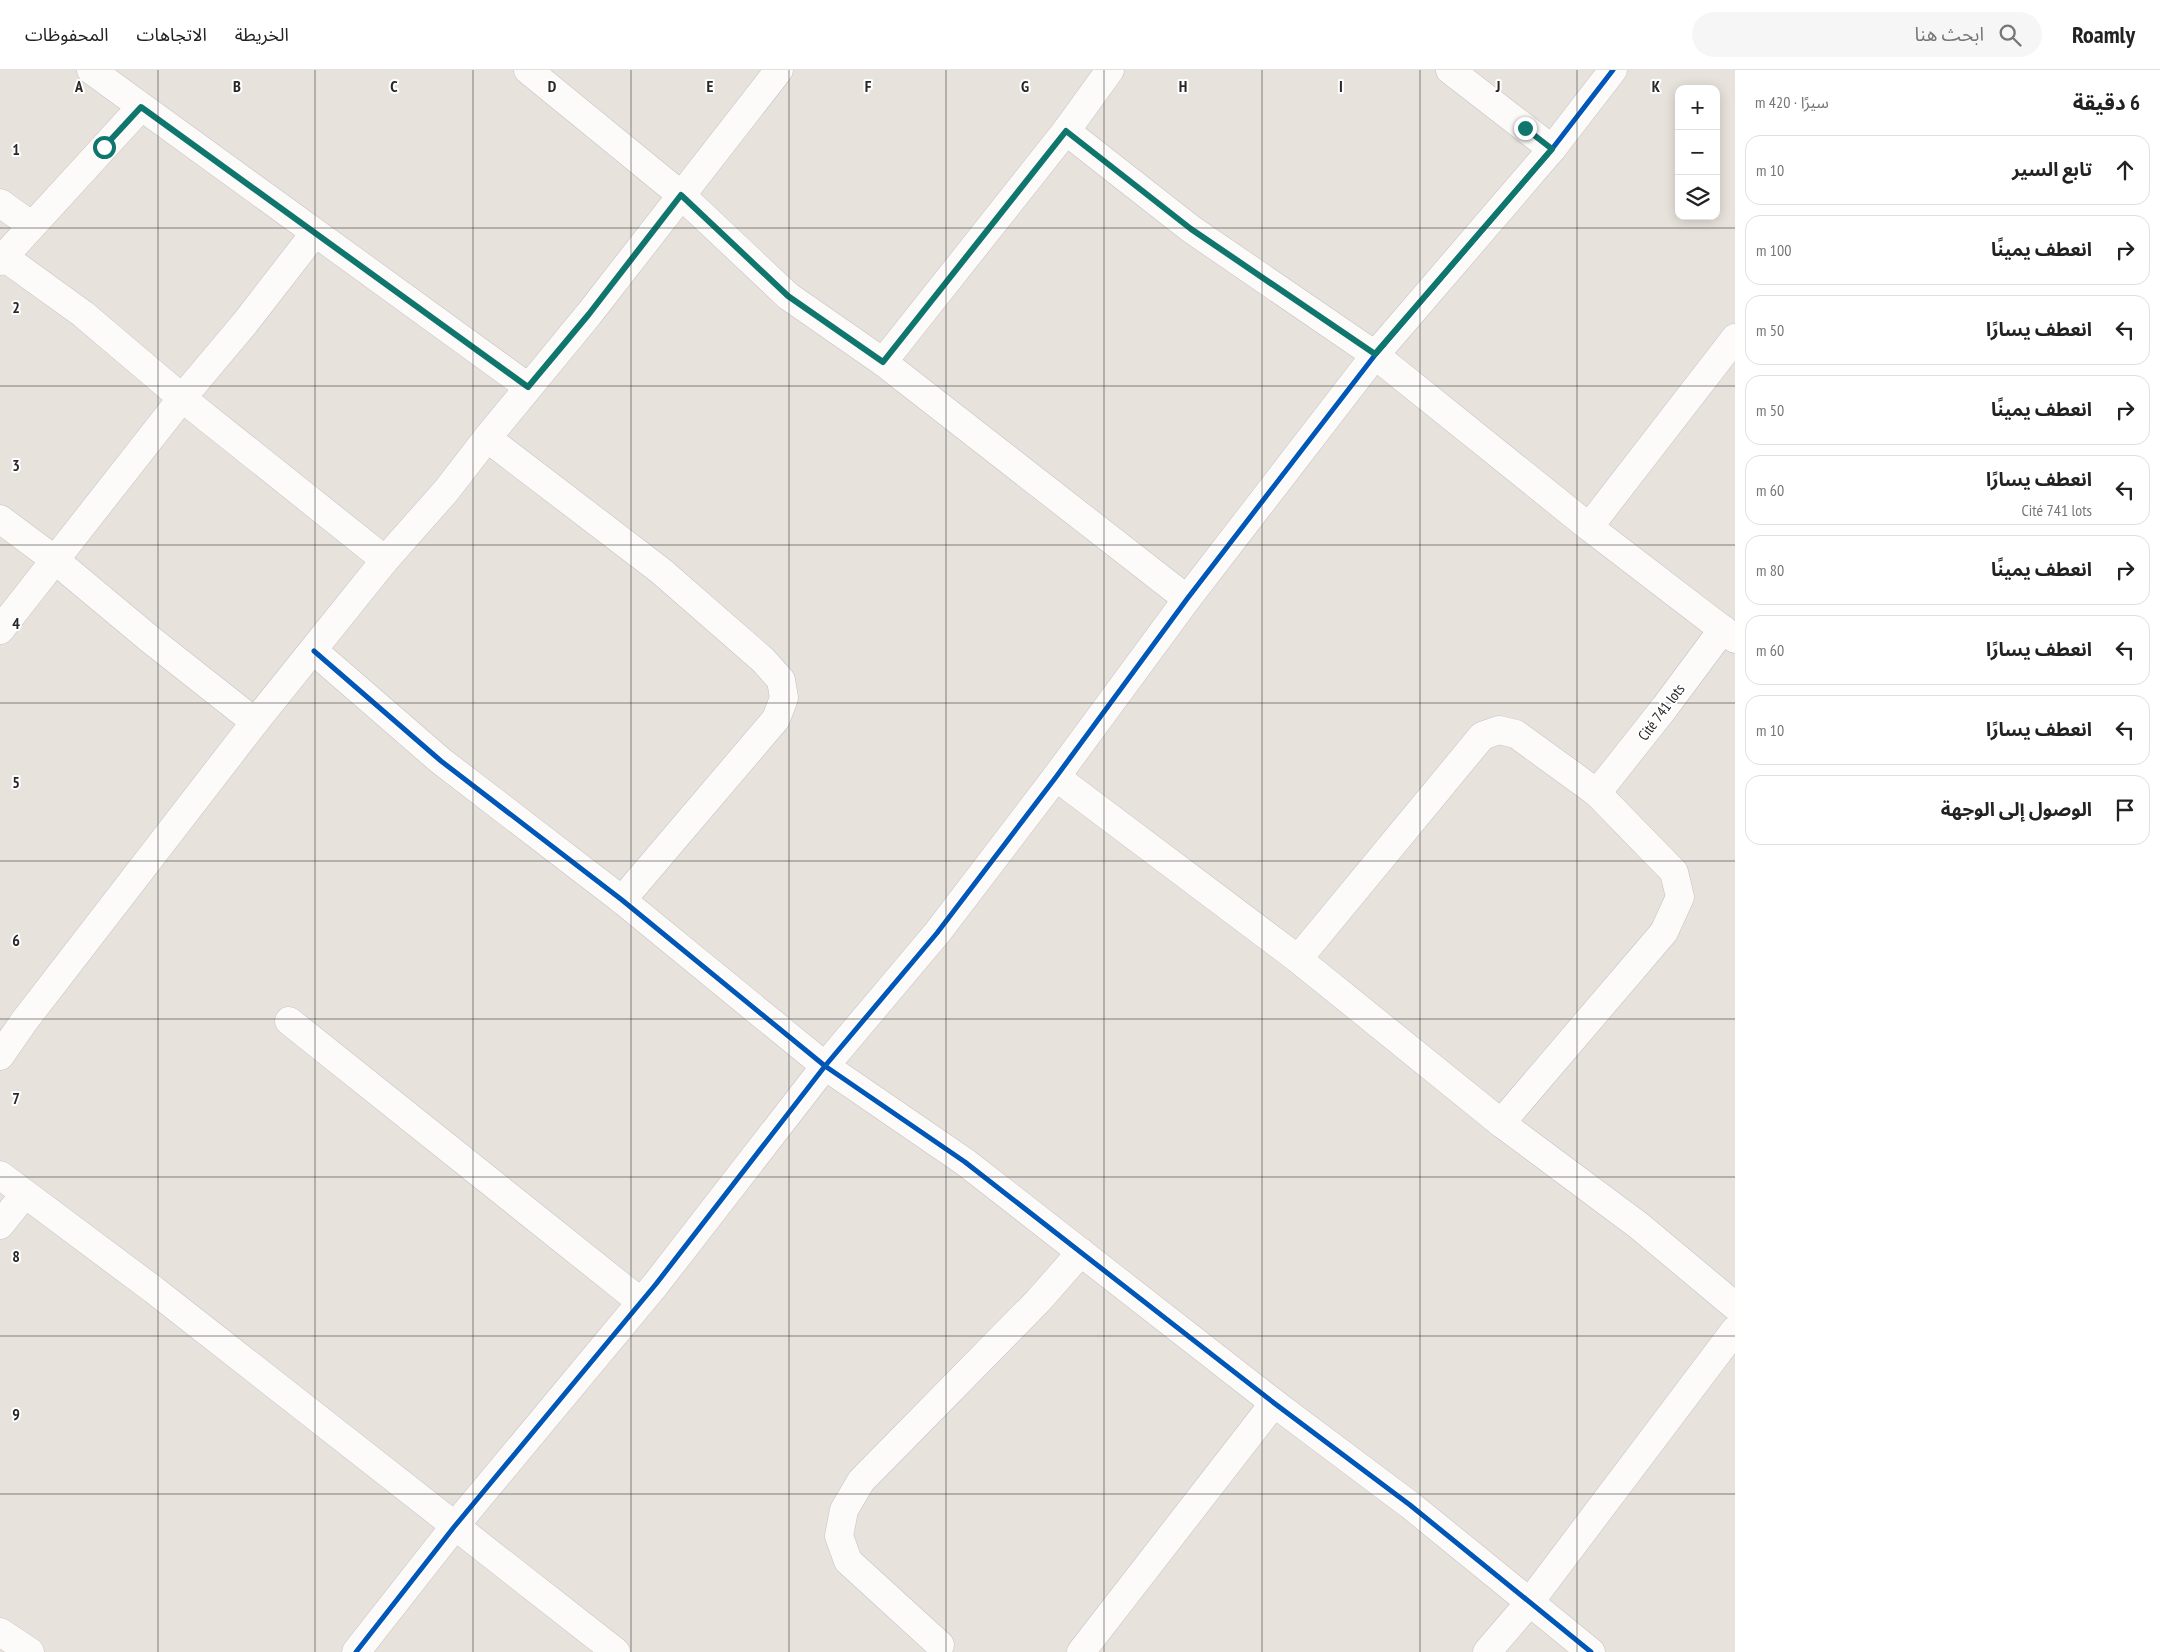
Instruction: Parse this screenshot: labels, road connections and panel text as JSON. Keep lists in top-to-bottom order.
{
  "streets": {
    "street": ["Cité 741 lots"]
  },
  "page": {
    "header": "Roamly",
    "search": "ابحث هنا",
    "nav": ["الخريطة", "الاتجاهات", "المحفوظات"],
    "heading": ["6 دقيقة", "سيرًا · 420 m"],
    "map_buttons": ["+", "−"],
    "list": [
      ["تابع السير", "10 m"],
      ["انعطف يمينًا", "100 m"],
      ["انعطف يسارًا", "50 m"],
      ["انعطف يمينًا", "50 m"],
      ["انعطف يسارًا", "Cité 741 lots", "60 m"],
      ["انعطف يمينًا", "80 m"],
      ["انعطف يسارًا", "60 m"],
      ["انعطف يسارًا", "10 m"],
      "الوصول إلى الوجهة"
    ]
  },
  "grid": {
    "columns": [
      "A",
      "B",
      "C",
      "D",
      "E",
      "F",
      "G",
      "H",
      "I",
      "J",
      "K"
    ],
    "rows": [
      "1",
      "2",
      "3",
      "4",
      "5",
      "6",
      "7",
      "8",
      "9"
    ]
  }
}
